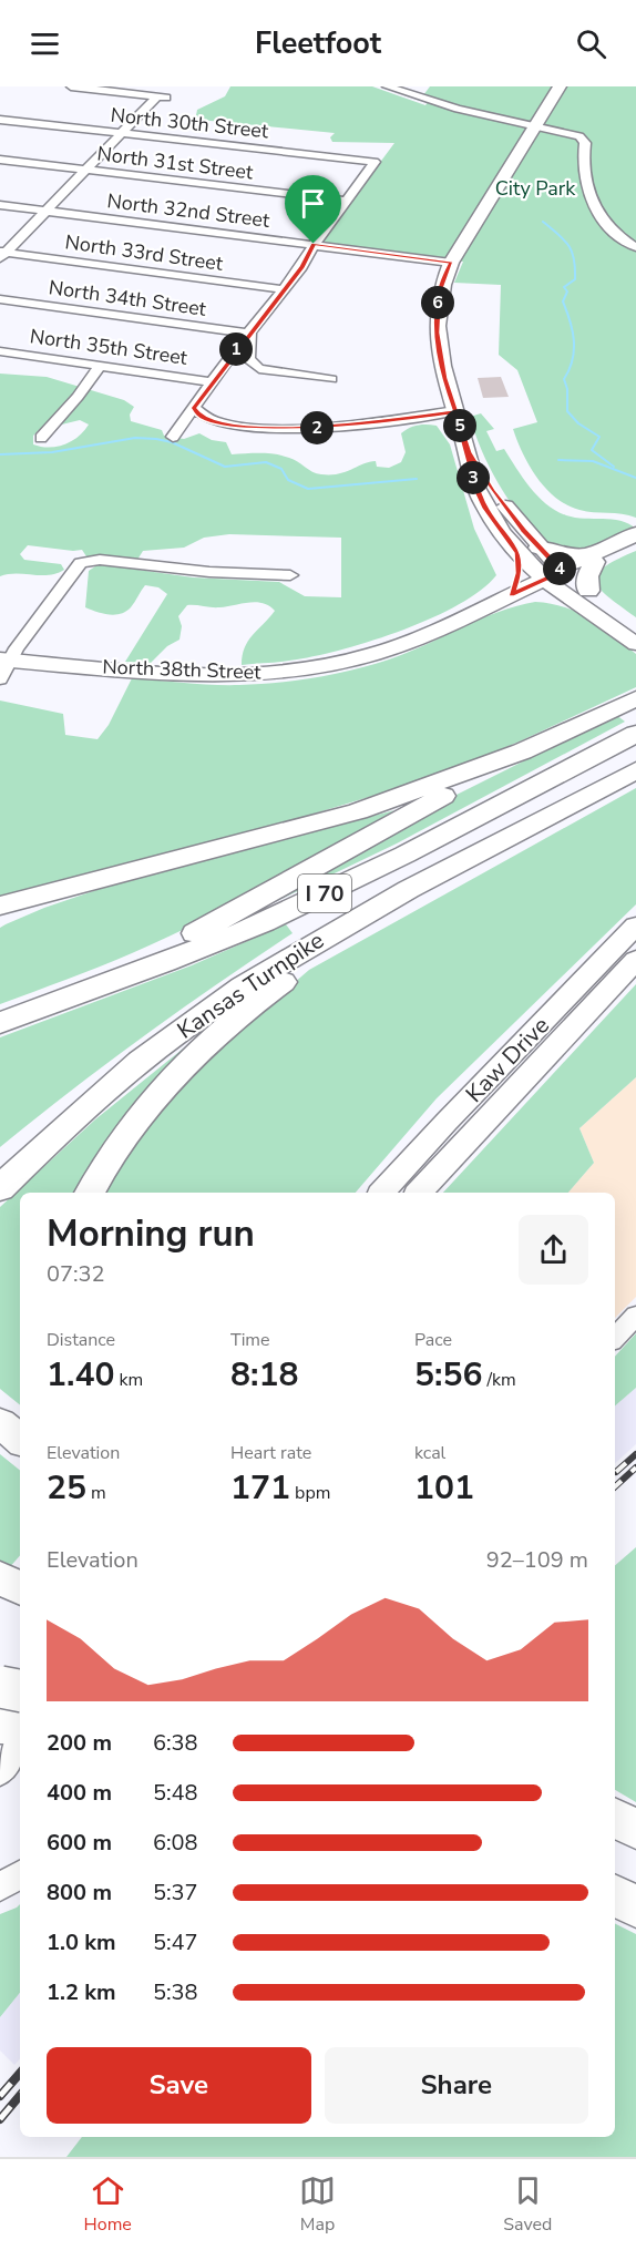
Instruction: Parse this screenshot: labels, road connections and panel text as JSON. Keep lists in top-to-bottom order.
{
  "streets": {
    "highway": ["I 70", "Kansas Turnpike"],
    "main road": ["North 38th Street", "Kaw Drive"],
    "street": [
      "North 30th Street",
      "North 31st Street",
      "North 32nd Street",
      "North 33rd Street",
      "North 34th Street",
      "North 35th Street"
    ]
  },
  "crossings": [
    ["North 30th Street", "North 31st Street"]
  ],
  "parks": ["City Park"],
  "page": {
    "header": "Fleetfoot",
    "pins": [
      "6",
      "1",
      "5",
      "2",
      "3",
      "4"
    ],
    "heading": ["Morning run", "07:32"],
    "stats": [
      ["Distance", "1.40 km"],
      ["Time", "8:18"],
      ["Pace", "5:56 /km"],
      ["Elevation", "25 m"],
      ["Heart rate", "171 bpm"],
      ["kcal", "101"]
    ],
    "chart": ["Elevation", "92–109 m"],
    "list": [
      {
        "name": "200 m",
        "note": "6:38"
      },
      {
        "name": "400 m",
        "note": "5:48"
      },
      {
        "name": "600 m",
        "note": "6:08"
      },
      {
        "name": "800 m",
        "note": "5:37"
      },
      {
        "name": "1.0 km",
        "note": "5:47"
      },
      {
        "name": "1.2 km",
        "note": "5:38"
      }
    ],
    "buttons": ["Save", "Share"],
    "tabs": ["Home", "Map", "Saved"]
  }
}
